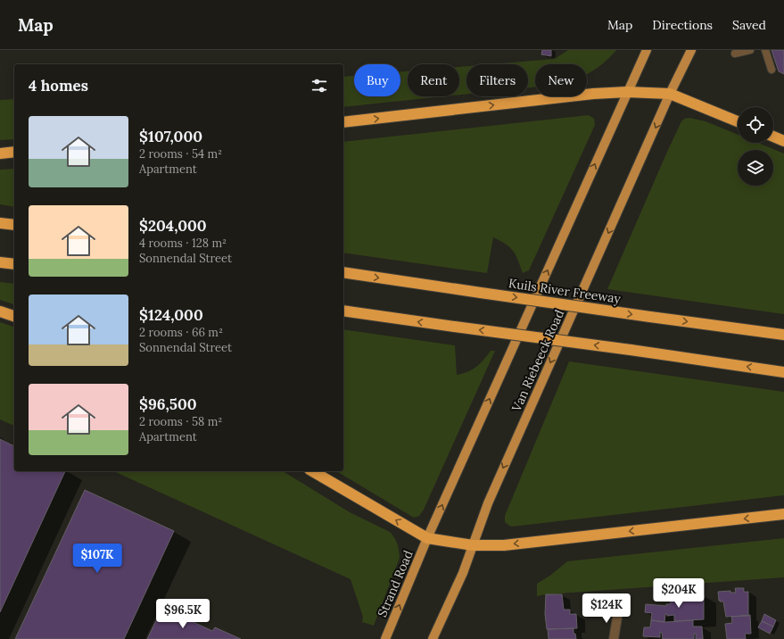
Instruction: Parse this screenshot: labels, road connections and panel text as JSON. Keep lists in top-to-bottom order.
{
  "streets": {
    "highway": ["Kuils River Freeway"],
    "main road": ["Van Riebeeck Road", "Strand Road"]
  },
  "page": {
    "header": "Map",
    "nav": ["Map", "Directions", "Saved"],
    "chip": [
      "Buy",
      "Rent",
      "Filters",
      "New"
    ],
    "heading": "4 homes",
    "list": [
      {
        "name": "$107,000",
        "note": "2 rooms · 54 m² · Apartment"
      },
      {
        "name": "$204,000",
        "note": "4 rooms · 128 m² · Sonnendal Street"
      },
      {
        "name": "$124,000",
        "note": "2 rooms · 66 m² · Sonnendal Street"
      },
      {
        "name": "$96,500",
        "note": "2 rooms · 58 m² · Apartment"
      }
    ],
    "price": [
      "$107K",
      "$204K",
      "$124K",
      "$96.5K"
    ]
  }
}
